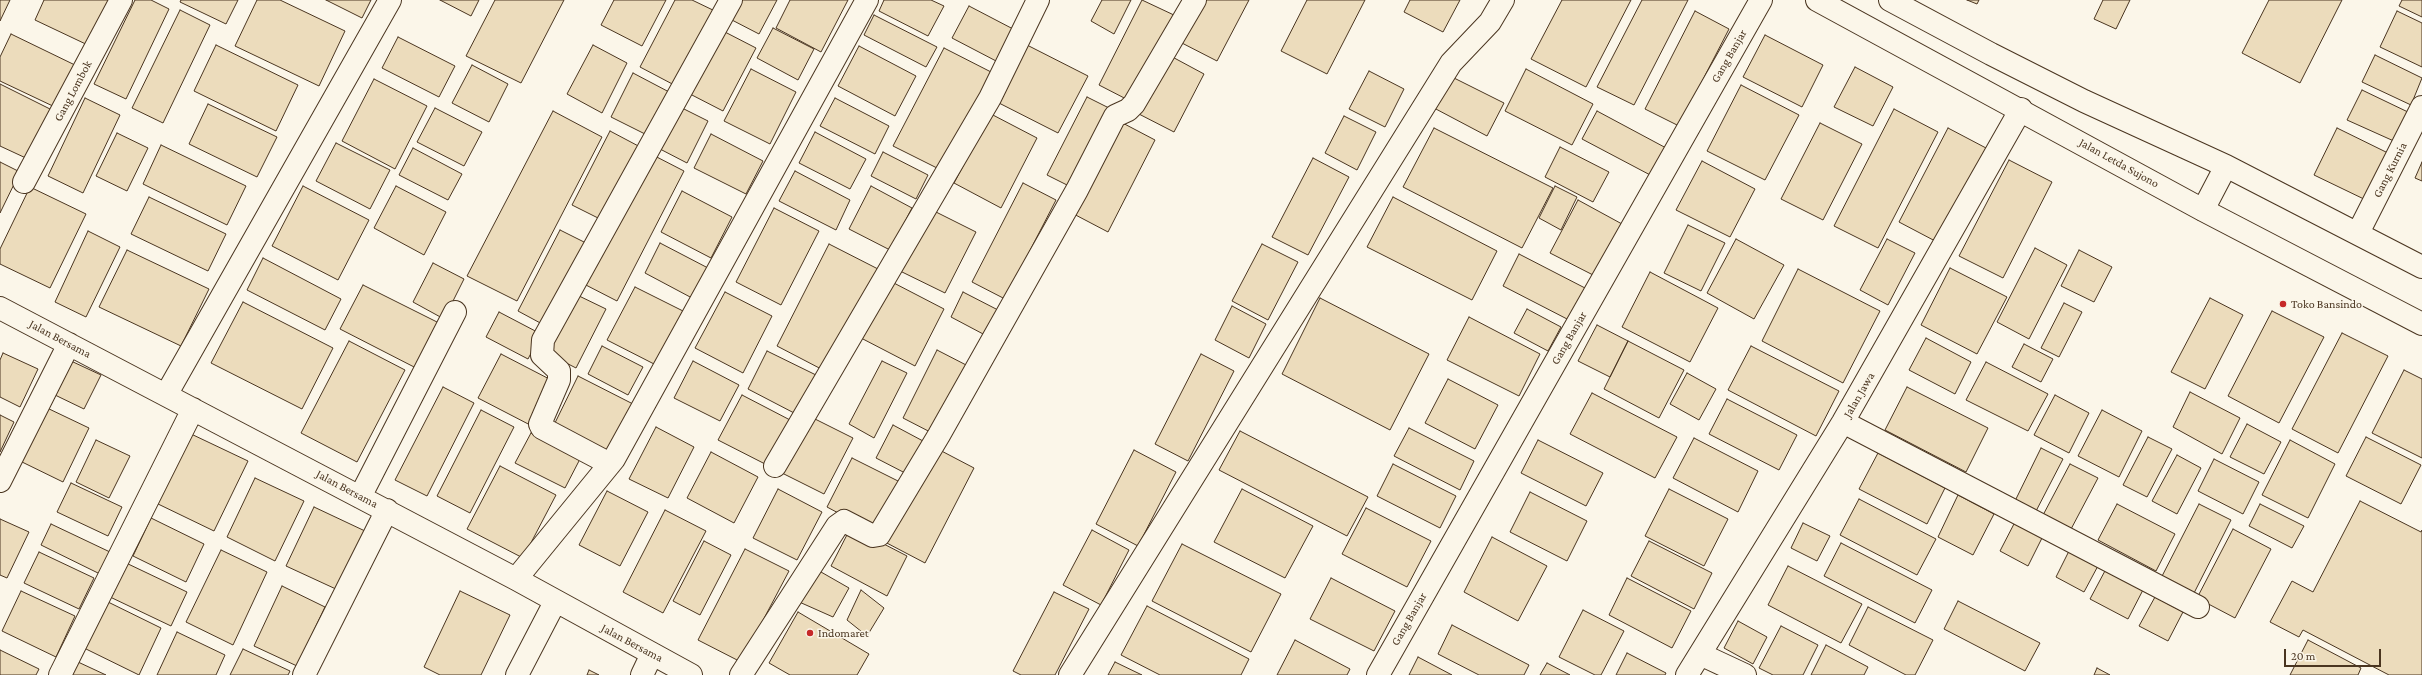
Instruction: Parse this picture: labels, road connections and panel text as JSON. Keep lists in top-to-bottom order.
{
  "streets": {
    "main road": [
      "Gang Banjar",
      "Gang Lombok",
      "Jalan Letda Sujono",
      "Gang Kurnia",
      "Jalan Bersama",
      "Jalan Jawa"
    ]
  },
  "crossings": [
    ["Jalan Letda Sujono", "Jalan Jawa"]
  ],
  "places": ["Toko Bansindo", "Indomaret"],
  "scale_bar": "20 m"
}
